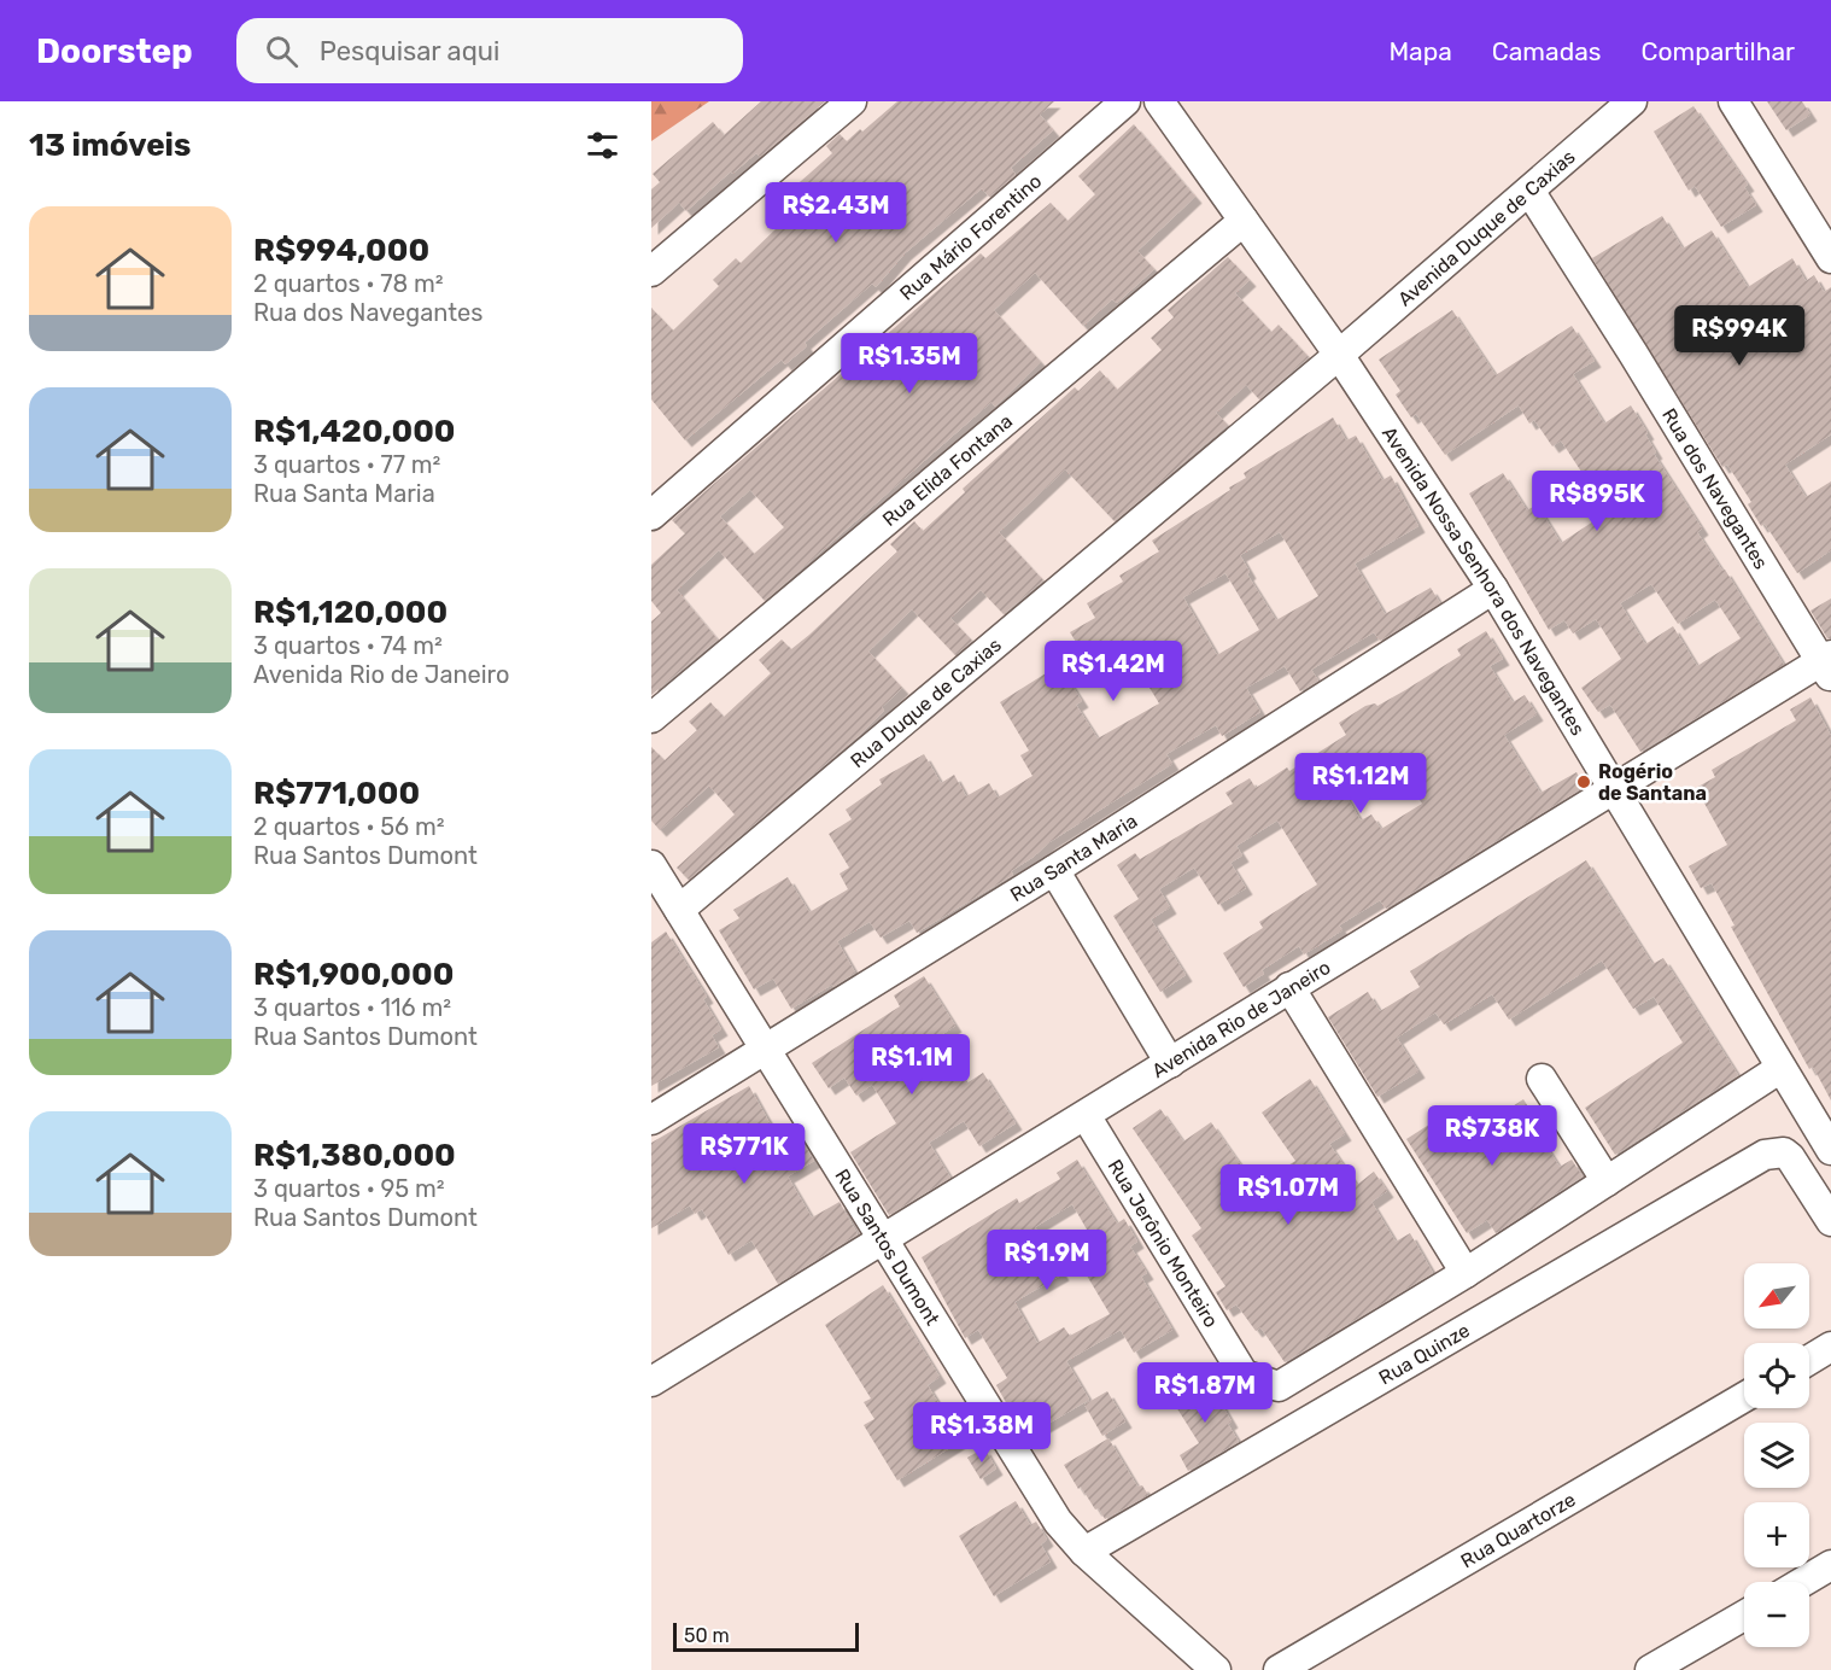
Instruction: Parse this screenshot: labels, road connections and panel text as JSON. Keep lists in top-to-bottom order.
{
  "streets": {
    "street": [
      "Avenida Duque de Caxias",
      "Rua Mário Forentino",
      "Rua Elida Fontana",
      "Rua dos Navegantes",
      "Avenida Nossa Senhora dos Navegantes",
      "Rua Duque de Caxias",
      "Rua Santa Maria",
      "Avenida Rio de Janeiro",
      "Rua Jerônio Monteiro",
      "Rua Santos Dumont",
      "Rua Quinze",
      "Rua Quartorze"
    ]
  },
  "crossings": [
    ["Avenida Duque de Caxias", "Rua dos Navegantes"],
    ["Avenida Duque de Caxias", "Avenida Nossa Senhora dos Navegantes"],
    ["Avenida Duque de Caxias", "Rua Duque de Caxias"],
    ["Rua Elida Fontana", "Avenida Nossa Senhora dos Navegantes"],
    ["Rua dos Navegantes", "Avenida Rio de Janeiro"],
    ["Avenida Nossa Senhora dos Navegantes", "Rua Duque de Caxias"],
    ["Avenida Nossa Senhora dos Navegantes", "Rua Santa Maria"],
    ["Avenida Nossa Senhora dos Navegantes", "Avenida Rio de Janeiro"],
    ["Rua Duque de Caxias", "Rua Santos Dumont"],
    ["Rua Santa Maria", "Rua Santos Dumont"],
    ["Avenida Rio de Janeiro", "Rua Jerônio Monteiro"],
    ["Avenida Rio de Janeiro", "Rua Santos Dumont"],
    ["Rua Santos Dumont", "Rua Quinze"]
  ],
  "places": ["Rogério de Santana"],
  "scale_bar": "50 m",
  "north": "bottom left",
  "page": {
    "header": "Doorstep",
    "search": "Pesquisar aqui",
    "nav": ["Mapa", "Camadas", "Compartilhar"],
    "heading": "13 imóveis",
    "price": [
      "R$2.43M",
      "R$994K",
      "R$1.35M",
      "R$895K",
      "R$1.42M",
      "R$1.12M",
      "R$1.1M",
      "R$738K",
      "R$771K",
      "R$1.07M",
      "R$1.9M",
      "R$1.87M",
      "R$1.38M"
    ],
    "list": [
      {
        "name": "R$994,000",
        "note": "2 quartos · 78 m² · Rua dos Navegantes"
      },
      {
        "name": "R$1,420,000",
        "note": "3 quartos · 77 m² · Rua Santa Maria"
      },
      {
        "name": "R$1,120,000",
        "note": "3 quartos · 74 m² · Avenida Rio de Janeiro"
      },
      {
        "name": "R$771,000",
        "note": "2 quartos · 56 m² · Rua Santos Dumont"
      },
      {
        "name": "R$1,900,000",
        "note": "3 quartos · 116 m² · Rua Santos Dumont"
      },
      {
        "name": "R$1,380,000",
        "note": "3 quartos · 95 m² · Rua Santos Dumont"
      }
    ],
    "map_buttons": ["+", "−"],
    "scale": "50 m"
  }
}
